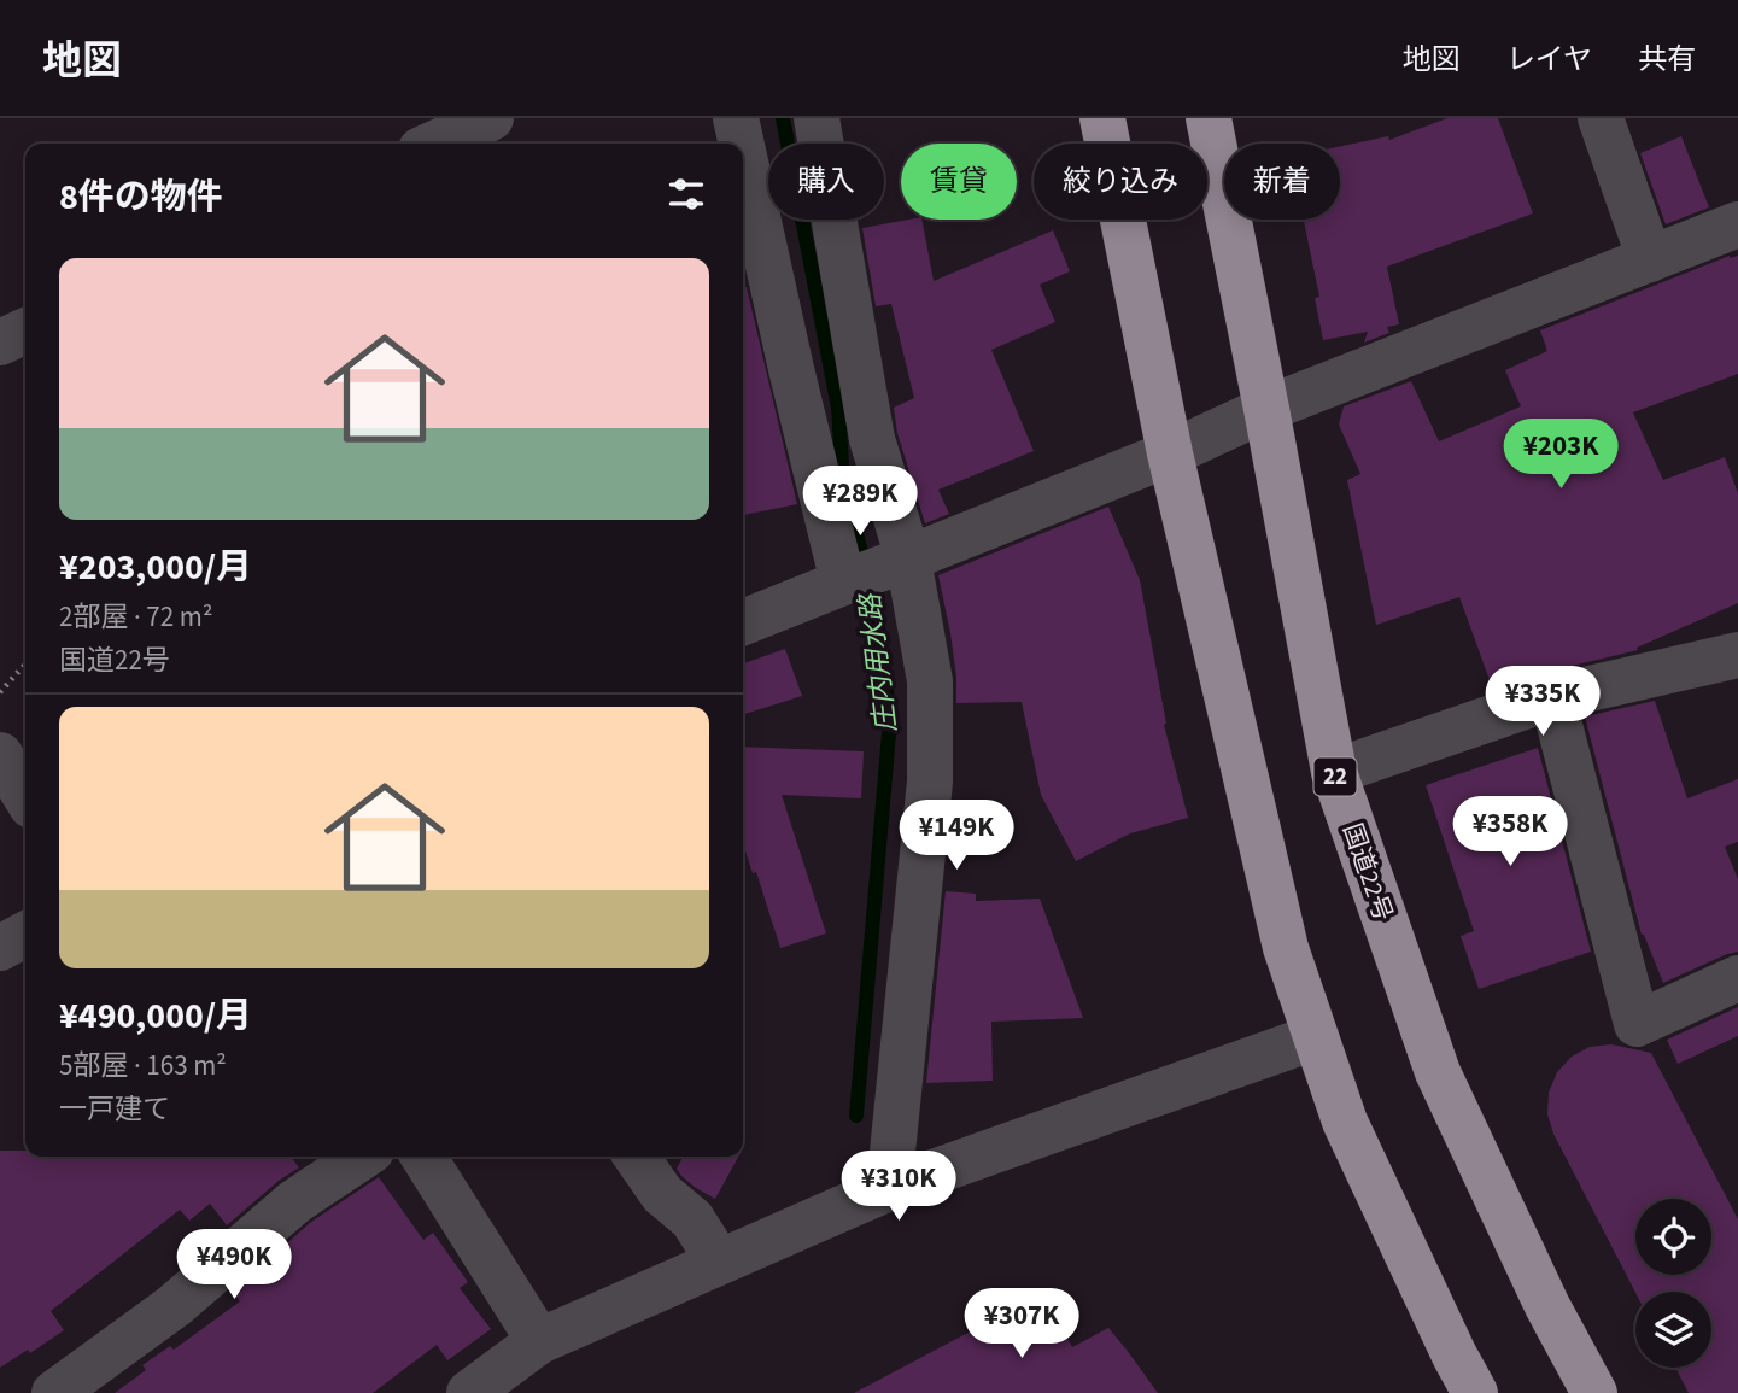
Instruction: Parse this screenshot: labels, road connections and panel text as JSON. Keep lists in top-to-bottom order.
{
  "streets": {
    "highway": ["22", "国道22号"]
  },
  "water": ["庄内用水路"],
  "page": {
    "header": "地図",
    "nav": ["地図", "レイヤ", "共有"],
    "chip": [
      "購入",
      "賃貸",
      "絞り込み",
      "新着"
    ],
    "heading": "8件の物件",
    "list": [
      {
        "name": "¥203,000/月",
        "note": "2部屋 · 72 m² · 国道22号"
      },
      {
        "name": "¥490,000/月",
        "note": "5部屋 · 163 m² · 一戸建て"
      }
    ],
    "price": [
      "¥203K",
      "¥289K",
      "¥335K",
      "¥358K",
      "¥149K",
      "¥310K",
      "¥490K",
      "¥307K"
    ]
  }
}
